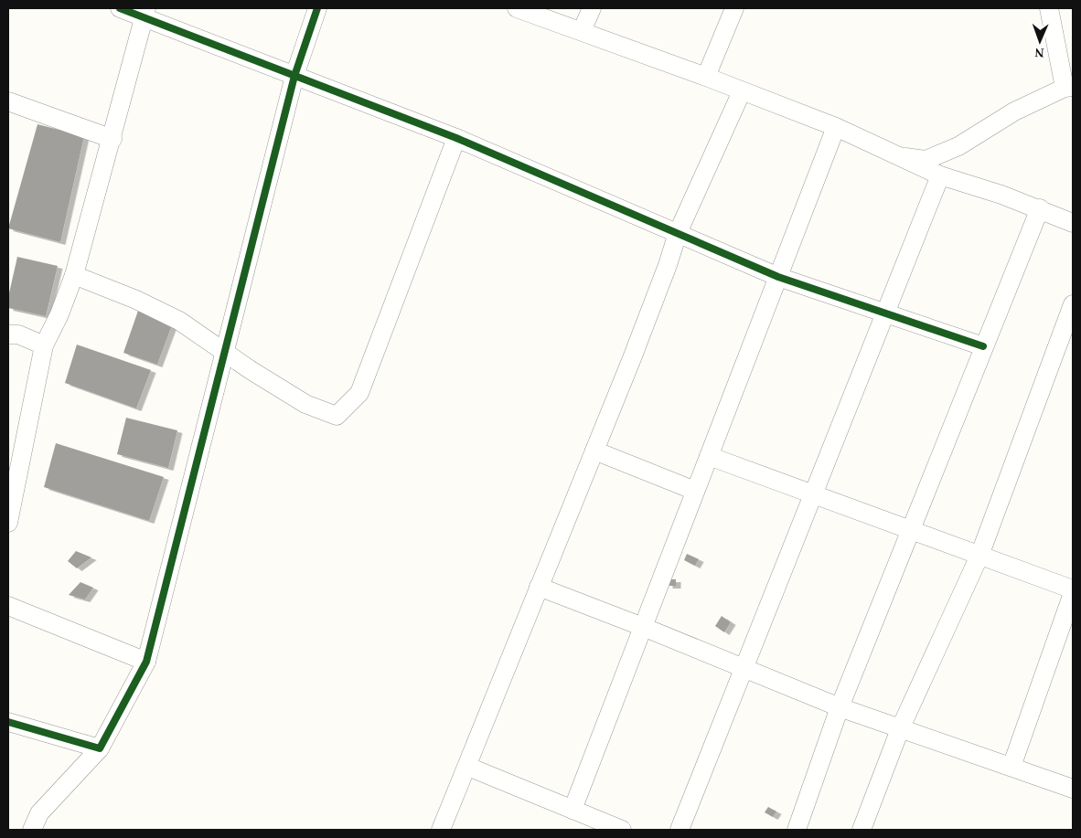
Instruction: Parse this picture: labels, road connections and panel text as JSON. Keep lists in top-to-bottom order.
{
  "north": "bottom"
}
